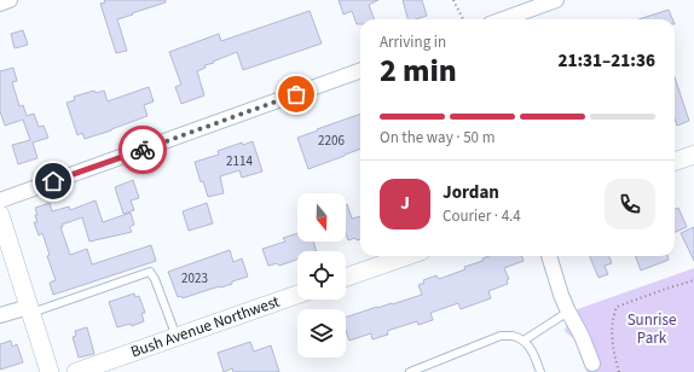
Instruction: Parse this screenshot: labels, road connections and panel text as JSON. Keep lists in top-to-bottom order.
{
  "streets": {
    "street": ["Bush Avenue Northwest"]
  },
  "parks": ["Sunrise Park"],
  "house_numbers": ["2206", "2114", "2023"],
  "north": "bottom",
  "page": {
    "heading": ["2 min", "Arriving in", "21:31–21:36"],
    "panel": ["Jordan", "Courier · 4.4"],
    "bar": "On the way · 50 m",
    "round": "J"
  }
}
